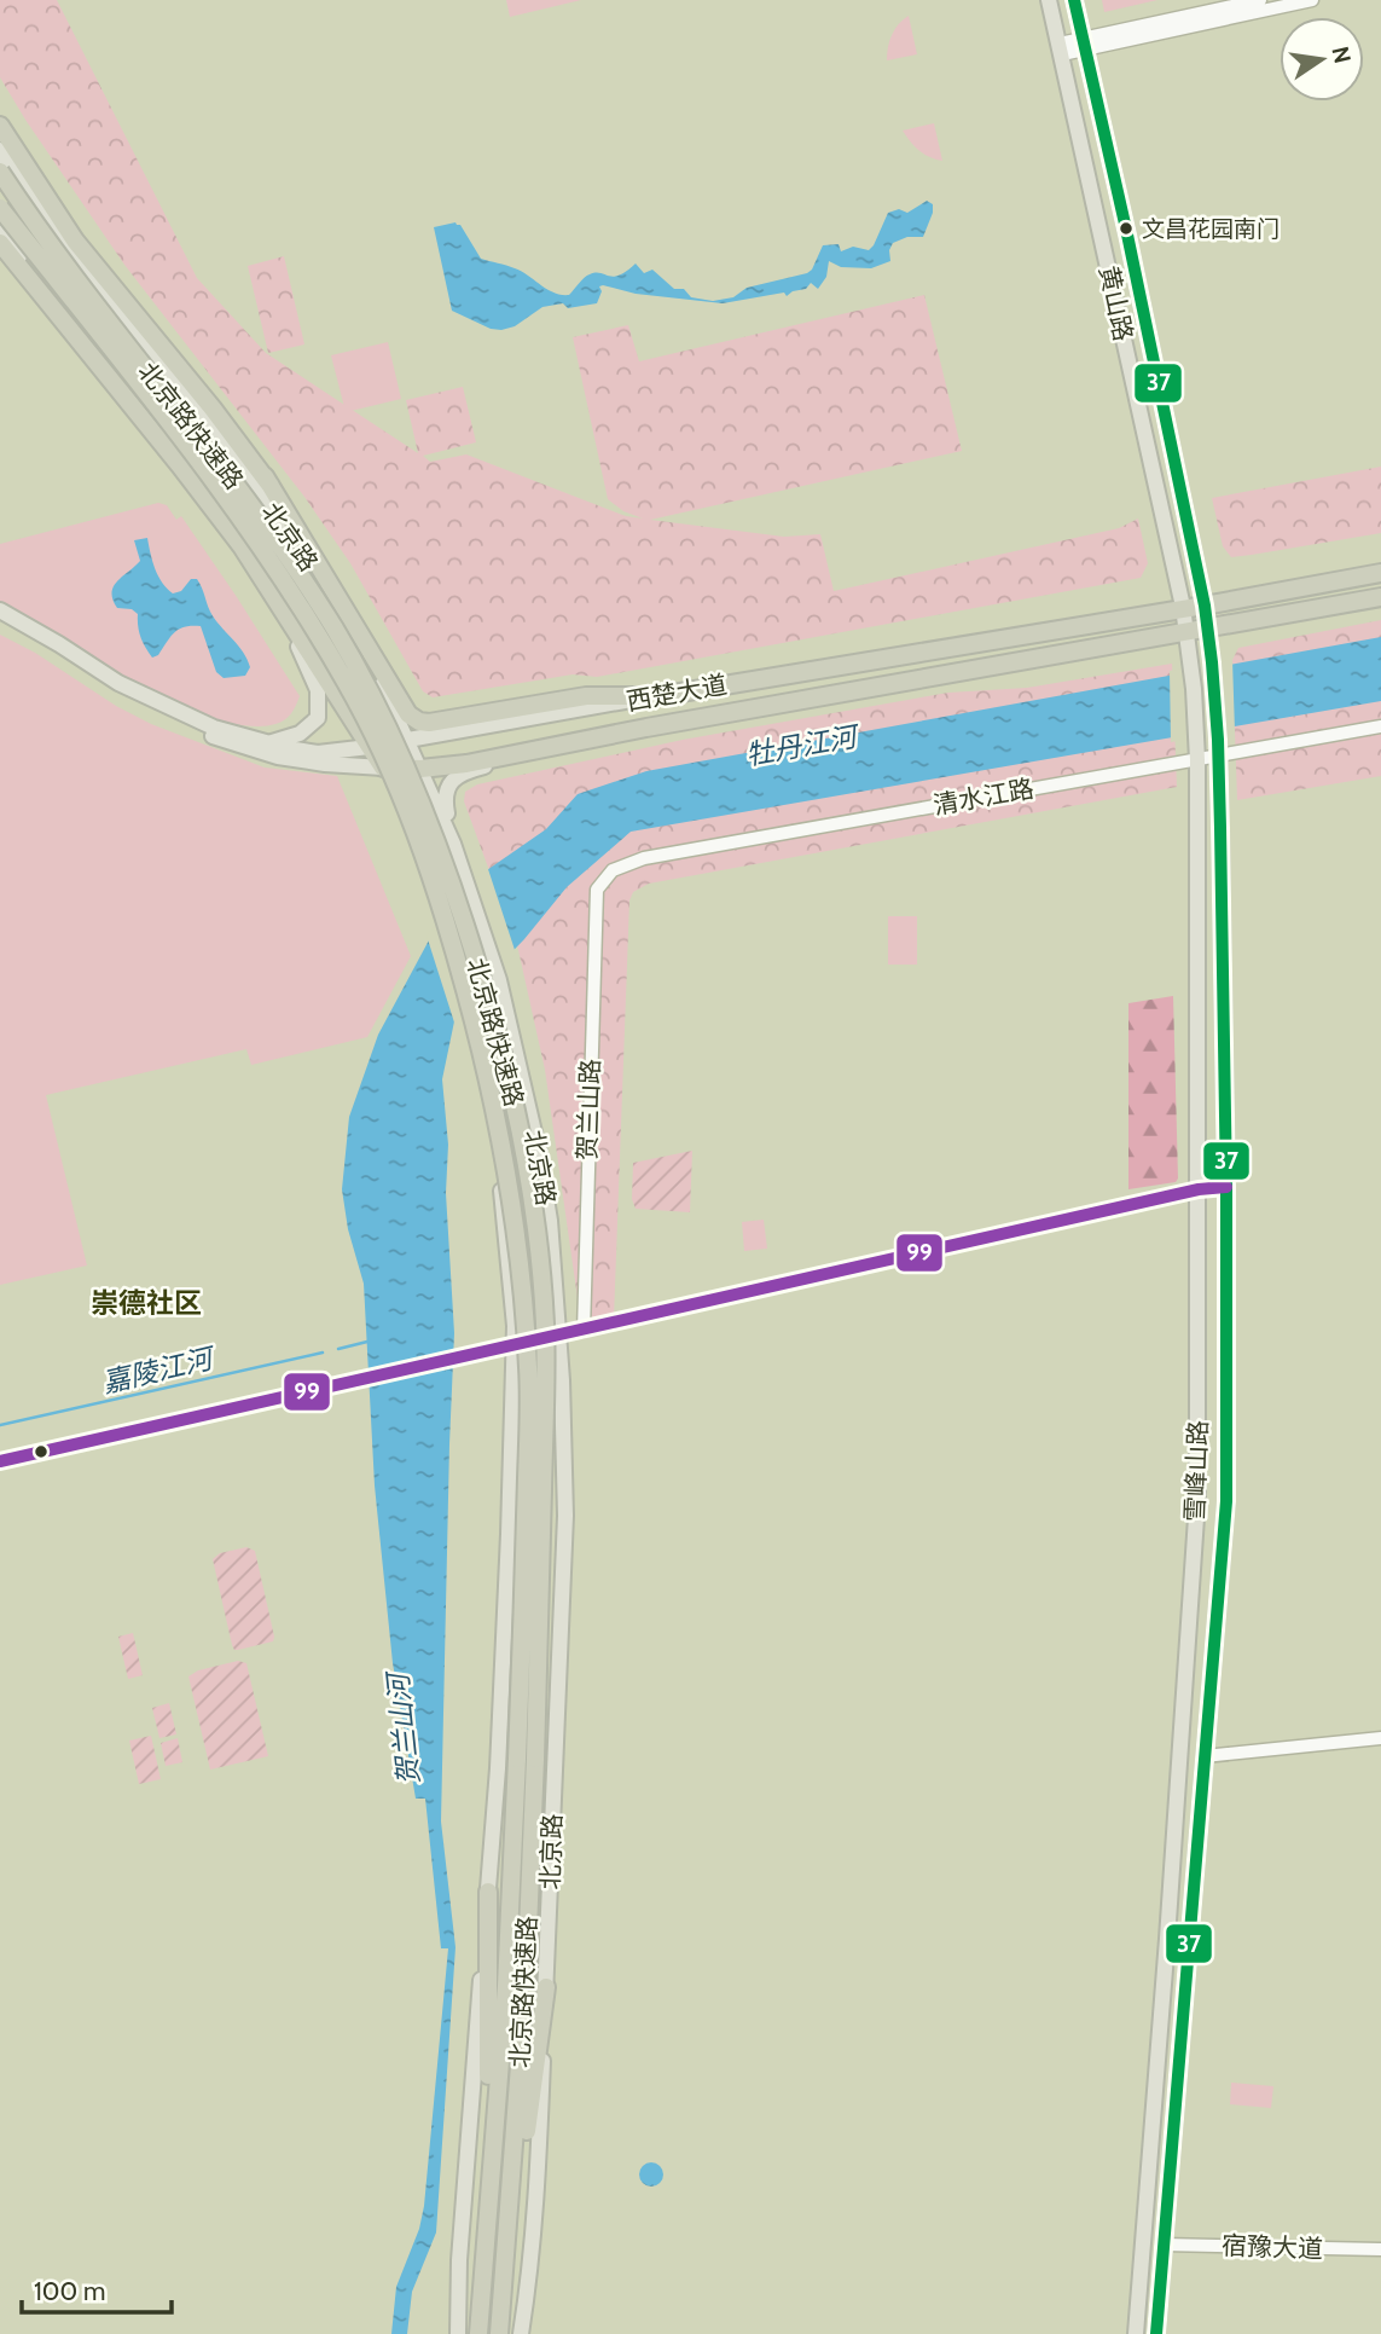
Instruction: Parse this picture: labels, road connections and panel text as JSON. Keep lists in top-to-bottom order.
{
  "streets": {
    "highway": ["北京路快速路", "西楚大道"],
    "main road": ["黄山路", "北京路", "雪峰山路"],
    "street": ["清水江路", "贺兰山路", "宿豫大道"]
  },
  "crossings": [
    ["黄山路", "西楚大道"],
    ["黄山路", "雪峰山路"],
    ["北京路", "西楚大道"],
    ["西楚大道", "雪峰山路"],
    ["清水江路", "贺兰山路"],
    ["清水江路", "雪峰山路"],
    ["雪峰山路", "宿豫大道"]
  ],
  "districts": ["崇德社区"],
  "water": ["牡丹江河", "嘉陵江河", "贺兰山河"],
  "places": ["文昌花园南门"],
  "lines": ["transit line 37", "transit line 99"],
  "scale_bar": "100 m",
  "north": "right"
}
